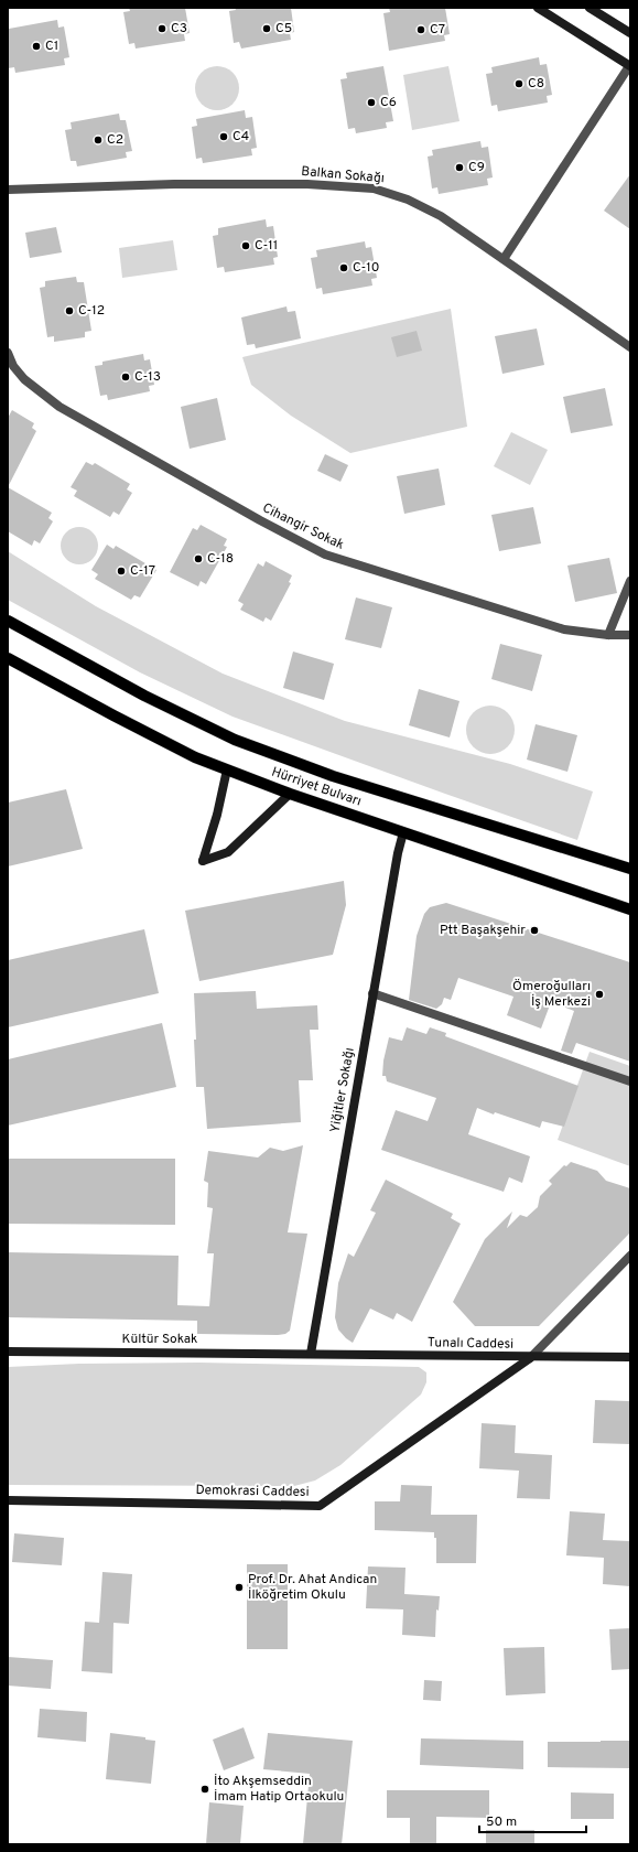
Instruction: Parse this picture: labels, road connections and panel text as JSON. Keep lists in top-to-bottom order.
{
  "streets": {
    "main road": ["Hürriyet Bulvarı"],
    "street": [
      "Balkan Sokağı",
      "Cihangir Sokak",
      "Yiğitler Sokağı",
      "Kültür Sokak",
      "Tunalı Caddesi",
      "Demokrasi Caddesi"
    ]
  },
  "crossings": [
    ["Hürriyet Bulvarı", "Yiğitler Sokağı"],
    ["Yiğitler Sokağı", "Kültür Sokak"],
    ["Yiğitler Sokağı", "Tunalı Caddesi"],
    ["Kültür Sokak", "Tunalı Caddesi"],
    ["Tunalı Caddesi", "Demokrasi Caddesi"]
  ],
  "places": [
    "C3",
    "C5",
    "C7",
    "C1",
    "C8",
    "C6",
    "C4",
    "C2",
    "C9",
    "C-11",
    "C-10",
    "C-12",
    "C-13",
    "C-18",
    "C-17",
    "Ptt Başakşehir",
    "Ömeroğulları İş Merkezi",
    "Prof. Dr. Ahat Andican İlköğretim Okulu",
    "İto Akşemseddin İmam Hatip Ortaokulu"
  ],
  "scale_bar": "50 m"
}
